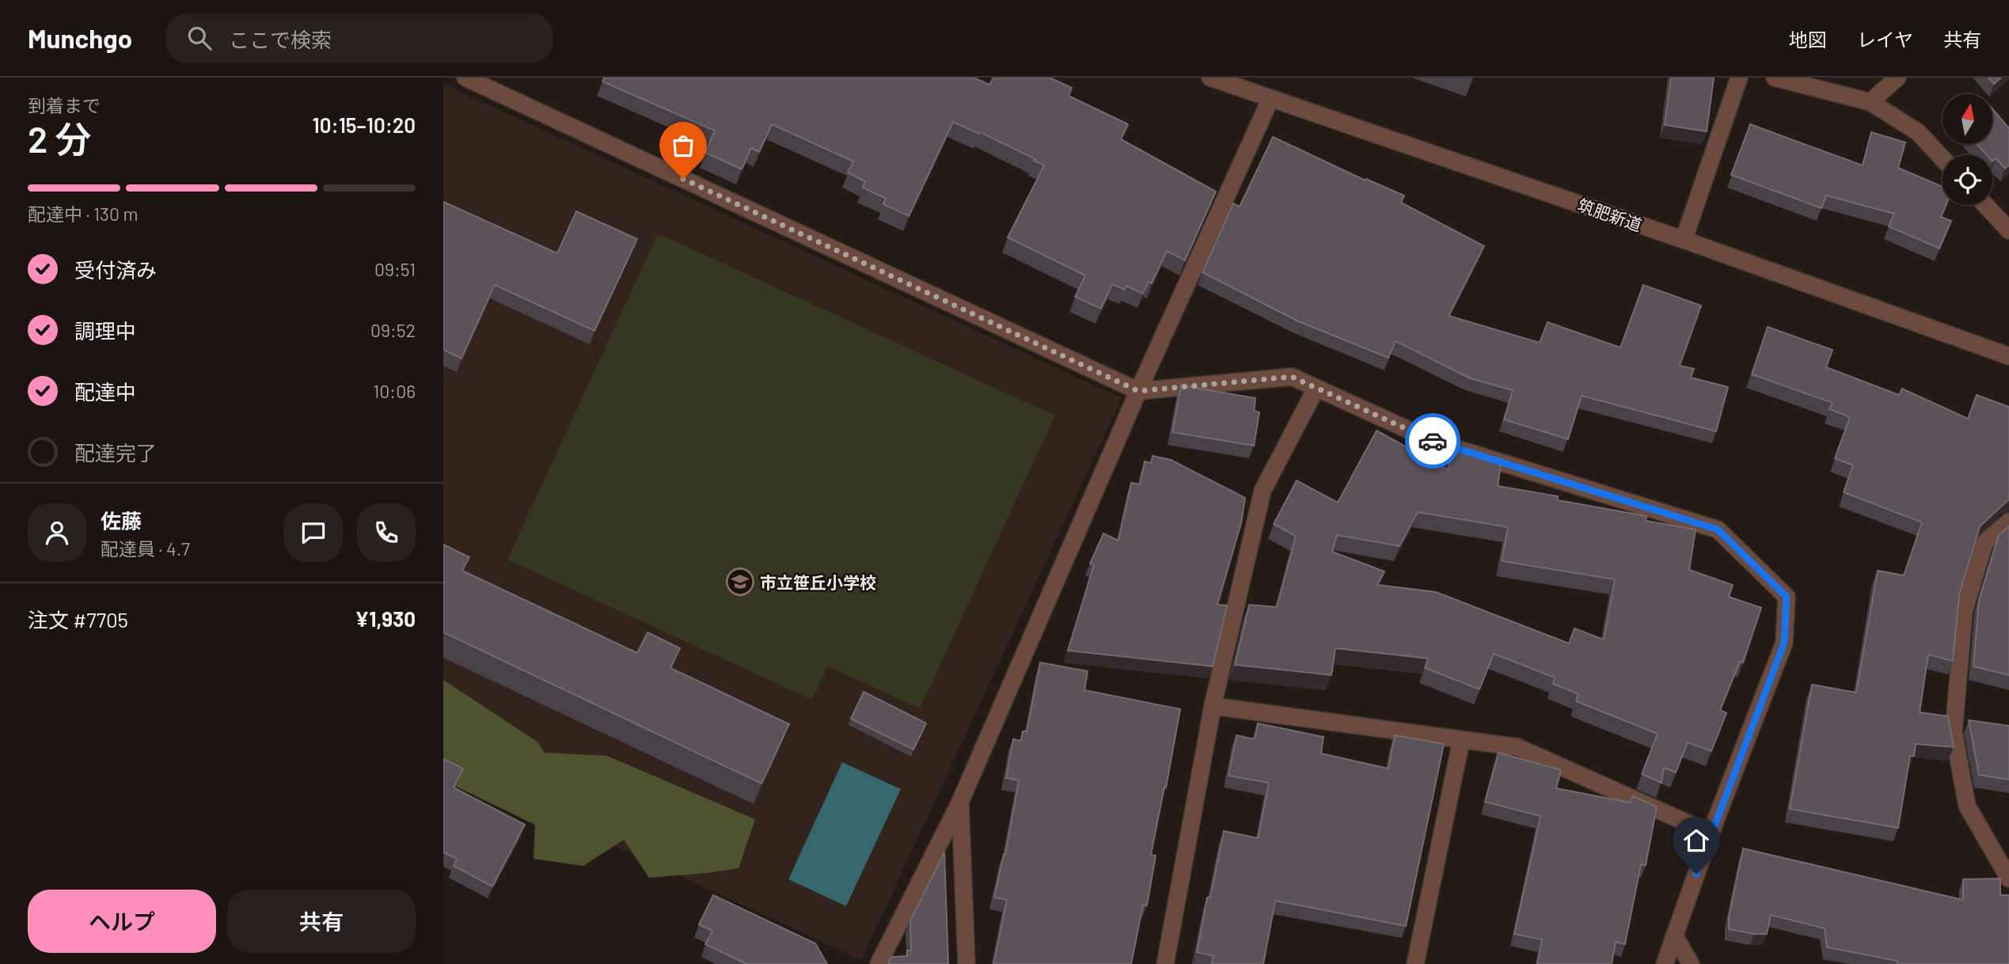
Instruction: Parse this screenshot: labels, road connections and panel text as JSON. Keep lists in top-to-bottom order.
{
  "streets": {
    "street": ["筑肥新道"]
  },
  "places": {
    "school or university": ["市立笹丘小学校"]
  },
  "north": "top",
  "page": {
    "header": "Munchgo",
    "search": "ここで検索",
    "nav": ["地図", "レイヤ", "共有"],
    "heading": ["2 分", "到着まで", "10:15–10:20"],
    "panel": [
      "佐藤",
      "配達員 · 4.7",
      "注文 #7705",
      "¥1,930"
    ],
    "bar": "配達中 · 130 m",
    "list": [
      ["受付済み", "09:51"],
      ["調理中", "09:52"],
      ["配達中", "10:06"],
      "配達完了"
    ],
    "buttons": ["ヘルプ", "共有"]
  }
}
